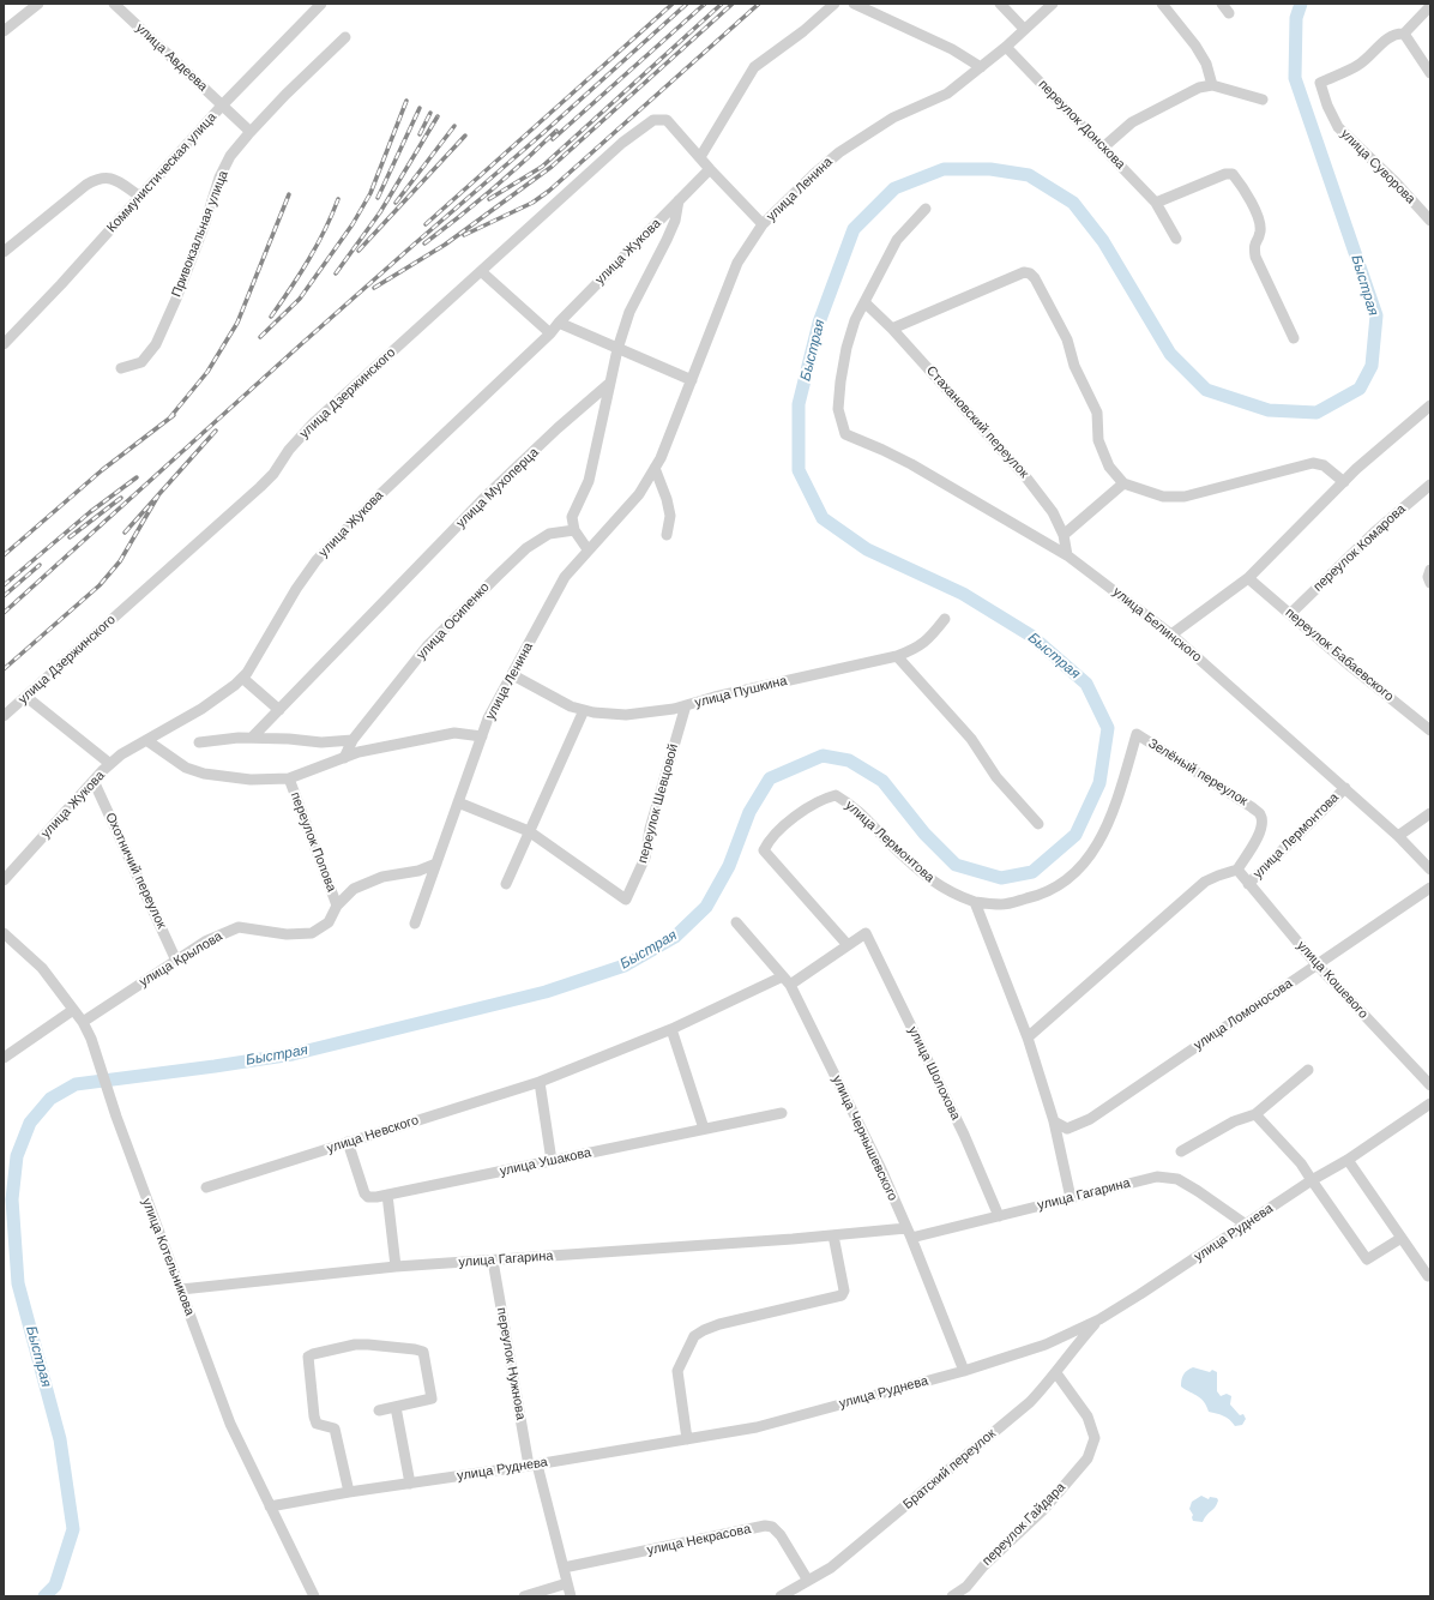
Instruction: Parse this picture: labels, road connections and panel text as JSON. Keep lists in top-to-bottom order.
{
  "streets": {
    "street": [
      "улица Авдеева",
      "переулок Донскова",
      "улица Суворова",
      "Коммунистическая улица",
      "улица Ленина",
      "Привокзальная улица",
      "улица Жукова",
      "улица Дзержинского",
      "Стахановский переулок",
      "улица Мухоперца",
      "переулок Комарова",
      "улица Осипенко",
      "улица Белинского",
      "переулок Бабаевского",
      "улица Пушкина",
      "Зелёный переулок",
      "переулок Шевцовой",
      "улица Лермонтова",
      "переулок Попова",
      "Охотничий переулок",
      "улица Крылова",
      "улица Кошевого",
      "улица Ломоносова",
      "улица Шолохова",
      "улица Невского",
      "улица Чернышевского",
      "улица Ушакова",
      "улица Гагарина",
      "улица Руднева",
      "улица Котельникова",
      "переулок Нужнова",
      "Братский переулок",
      "переулок Гайдара",
      "улица Некрасова"
    ]
  },
  "crossings": [
    ["улица Авдеева", "Коммунистическая улица"],
    ["улица Авдеева", "Привокзальная улица"],
    ["переулок Донскова", "улица Ленина"],
    ["улица Ленина", "улица Пушкина"],
    ["улица Ленина", "улица Крылова"],
    ["улица Жукова", "Охотничий переулок"],
    ["Стахановский переулок", "улица Белинского"],
    ["переулок Комарова", "переулок Бабаевского"],
    ["улица Белинского", "улица Лермонтова"],
    ["улица Пушкина", "переулок Шевцовой"],
    ["Зелёный переулок", "улица Лермонтова"],
    ["улица Лермонтова", "улица Кошевого"],
    ["улица Лермонтова", "улица Невского"],
    ["переулок Попова", "улица Крылова"],
    ["Охотничий переулок", "улица Крылова"],
    ["улица Крылова", "улица Котельникова"],
    ["улица Кошевого", "улица Ломоносова"],
    ["улица Шолохова", "улица Невского"],
    ["улица Шолохова", "улица Гагарина"],
    ["улица Невского", "улица Чернышевского"],
    ["улица Невского", "улица Ушакова"],
    ["улица Чернышевского", "улица Гагарина"],
    ["улица Чернышевского", "улица Руднева"],
    ["улица Гагарина", "улица Руднева"],
    ["улица Гагарина", "улица Котельникова"],
    ["улица Гагарина", "переулок Нужнова"],
    ["улица Руднева", "улица Котельникова"],
    ["улица Руднева", "переулок Нужнова"],
    ["улица Руднева", "Братский переулок"],
    ["переулок Нужнова", "улица Некрасова"],
    ["Братский переулок", "переулок Гайдара"],
    ["Братский переулок", "улица Некрасова"]
  ],
  "water": ["Быстрая"]
}
